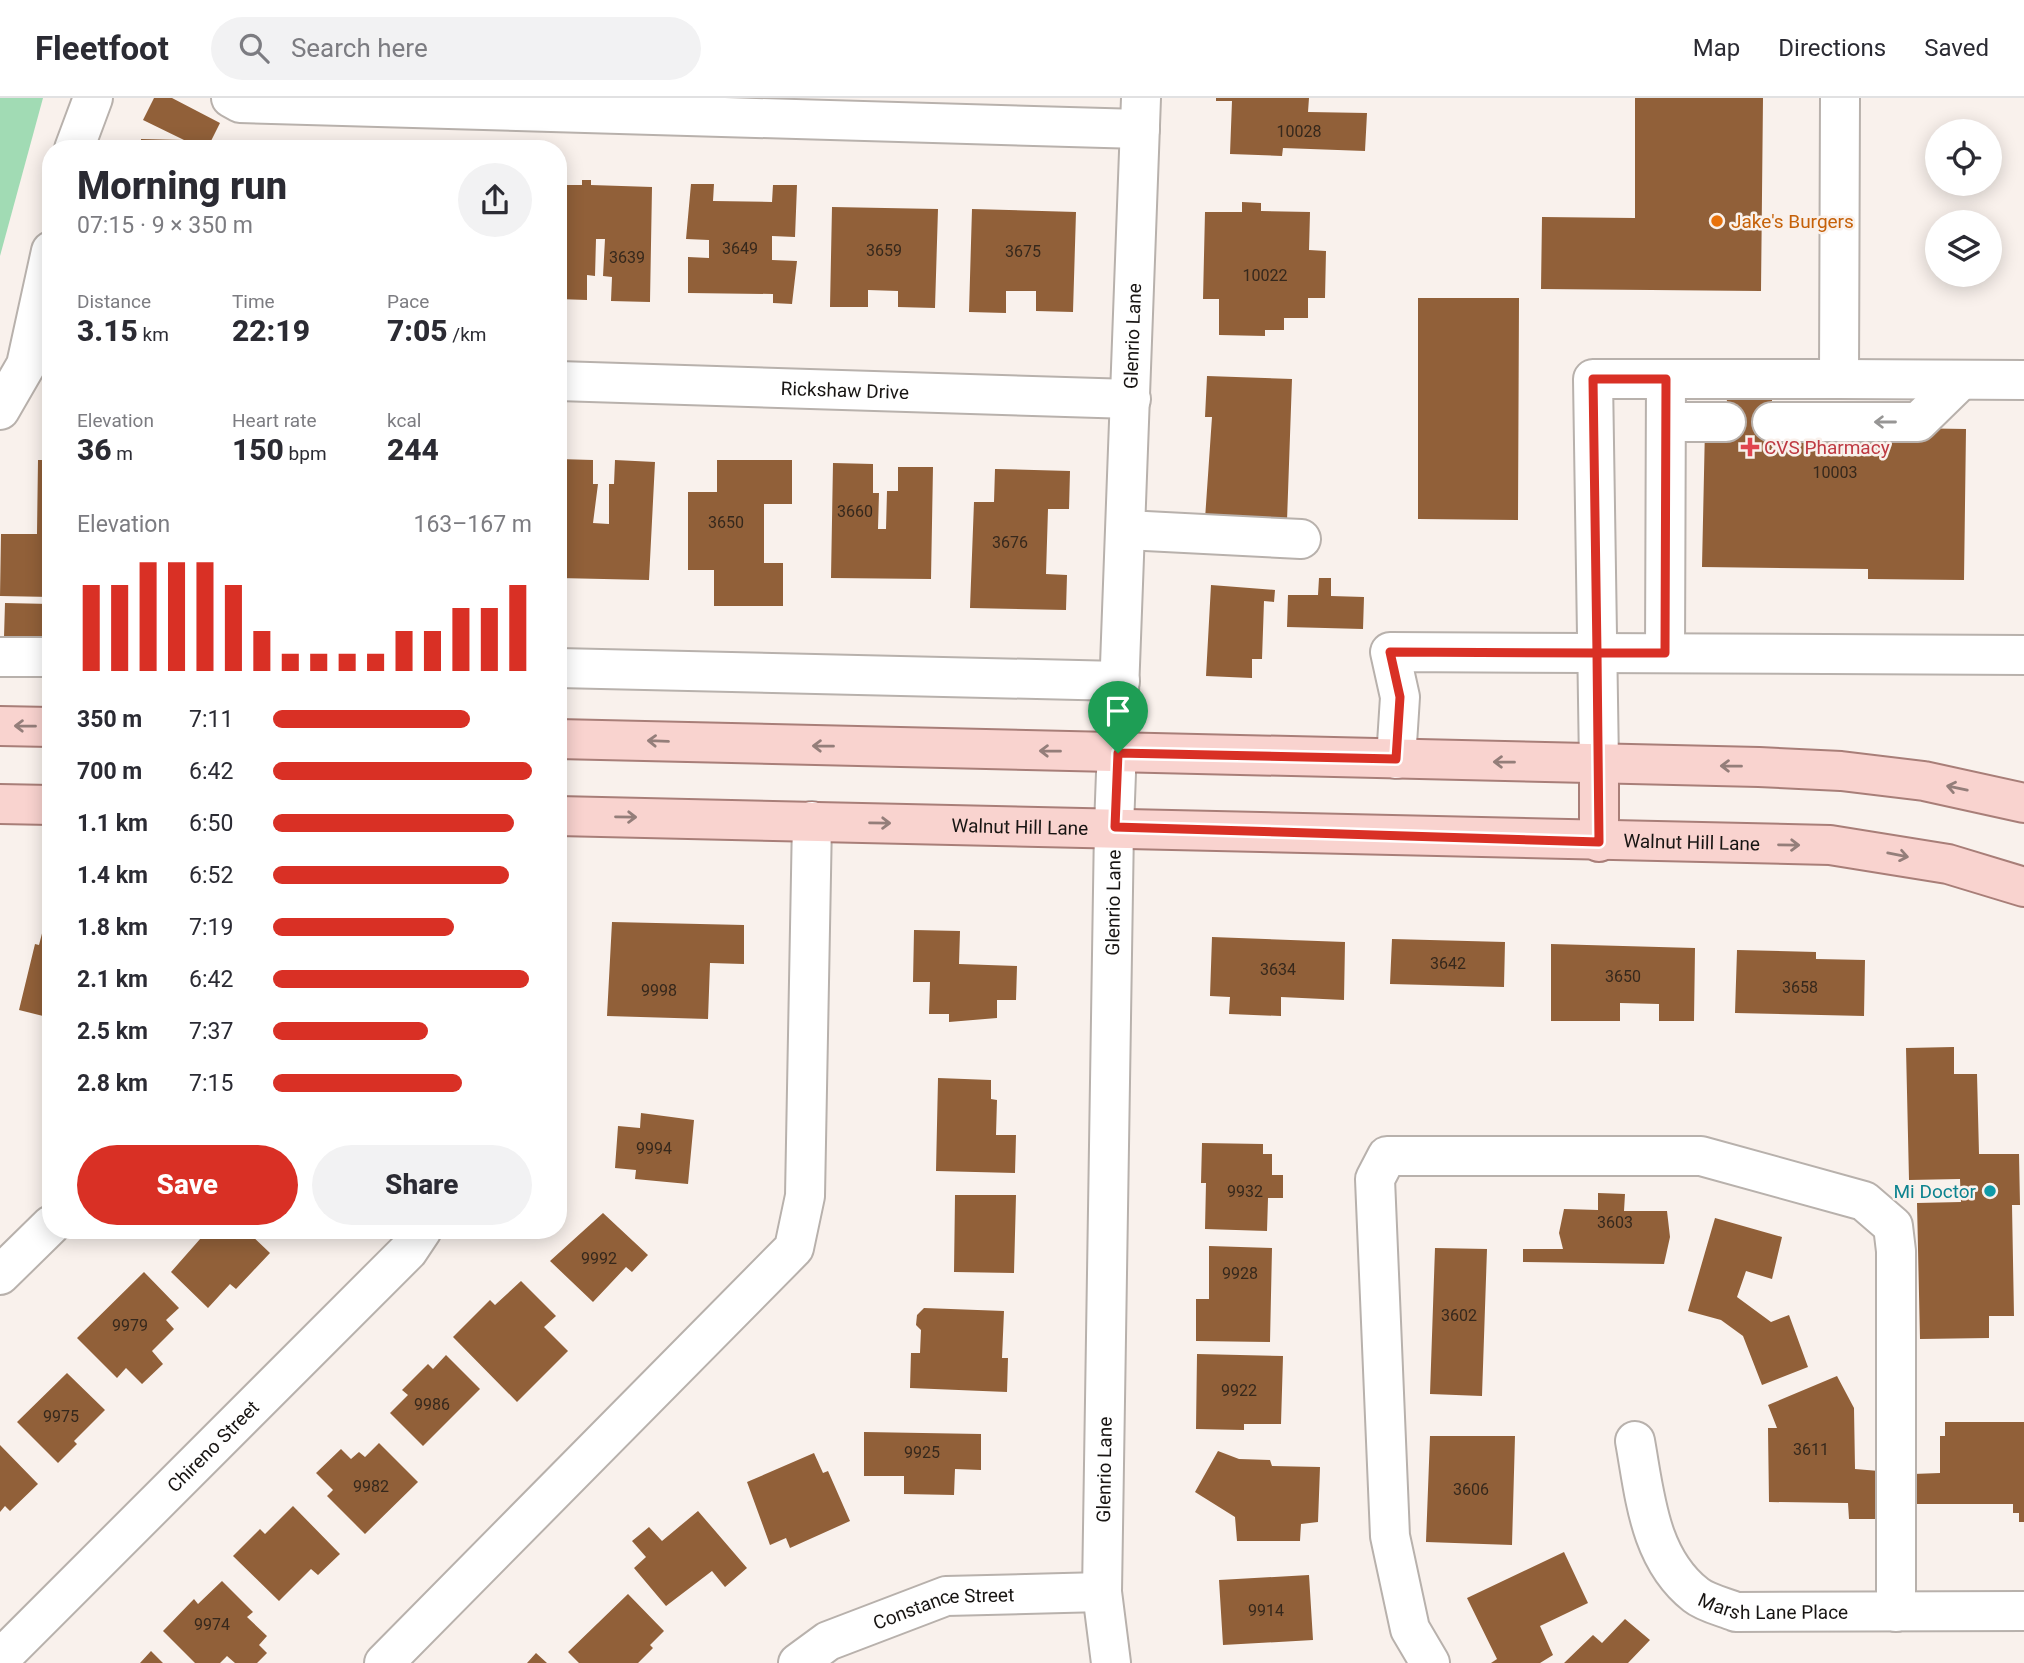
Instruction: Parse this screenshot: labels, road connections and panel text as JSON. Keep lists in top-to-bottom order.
{
  "streets": {
    "main road": ["Walnut Hill Lane"],
    "street": [
      "Glenrio Lane",
      "Rickshaw Drive",
      "Chireno Street",
      "Marsh Lane Place",
      "Constance Street"
    ]
  },
  "crossings": [
    ["Glenrio Lane", "Rickshaw Drive"],
    ["Glenrio Lane", "Walnut Hill Lane"],
    ["Glenrio Lane", "Constance Street"]
  ],
  "places": {
    "other": ["Jake's Burgers", "Mi Doctor"],
    "health": ["CVS Pharmacy"]
  },
  "house_numbers": [
    "10028",
    "3649",
    "3659",
    "3675",
    "3639",
    "10022",
    "10003",
    "3660",
    "3650",
    "3676",
    "3642",
    "3634",
    "3650",
    "3658",
    "9998",
    "9994",
    "9932",
    "3603",
    "9992",
    "9928",
    "3602",
    "9979",
    "9922",
    "9986",
    "9975",
    "3611",
    "9925",
    "9982",
    "3606",
    "9914",
    "9974"
  ],
  "page": {
    "header": "Fleetfoot",
    "search": "Search here",
    "nav": ["Map", "Directions", "Saved"],
    "heading": ["Morning run", "07:15 · 9 × 350 m"],
    "stats": [
      ["Distance", "3.15 km"],
      ["Time", "22:19"],
      ["Pace", "7:05 /km"],
      ["Elevation", "36 m"],
      ["Heart rate", "150 bpm"],
      ["kcal", "244"]
    ],
    "chart": ["Elevation", "163–167 m"],
    "list": [
      {
        "name": "350 m",
        "note": "7:11"
      },
      {
        "name": "700 m",
        "note": "6:42"
      },
      {
        "name": "1.1 km",
        "note": "6:50"
      },
      {
        "name": "1.4 km",
        "note": "6:52"
      },
      {
        "name": "1.8 km",
        "note": "7:19"
      },
      {
        "name": "2.1 km",
        "note": "6:42"
      },
      {
        "name": "2.5 km",
        "note": "7:37"
      },
      {
        "name": "2.8 km",
        "note": "7:15"
      }
    ],
    "buttons": ["Save", "Share"]
  }
}
